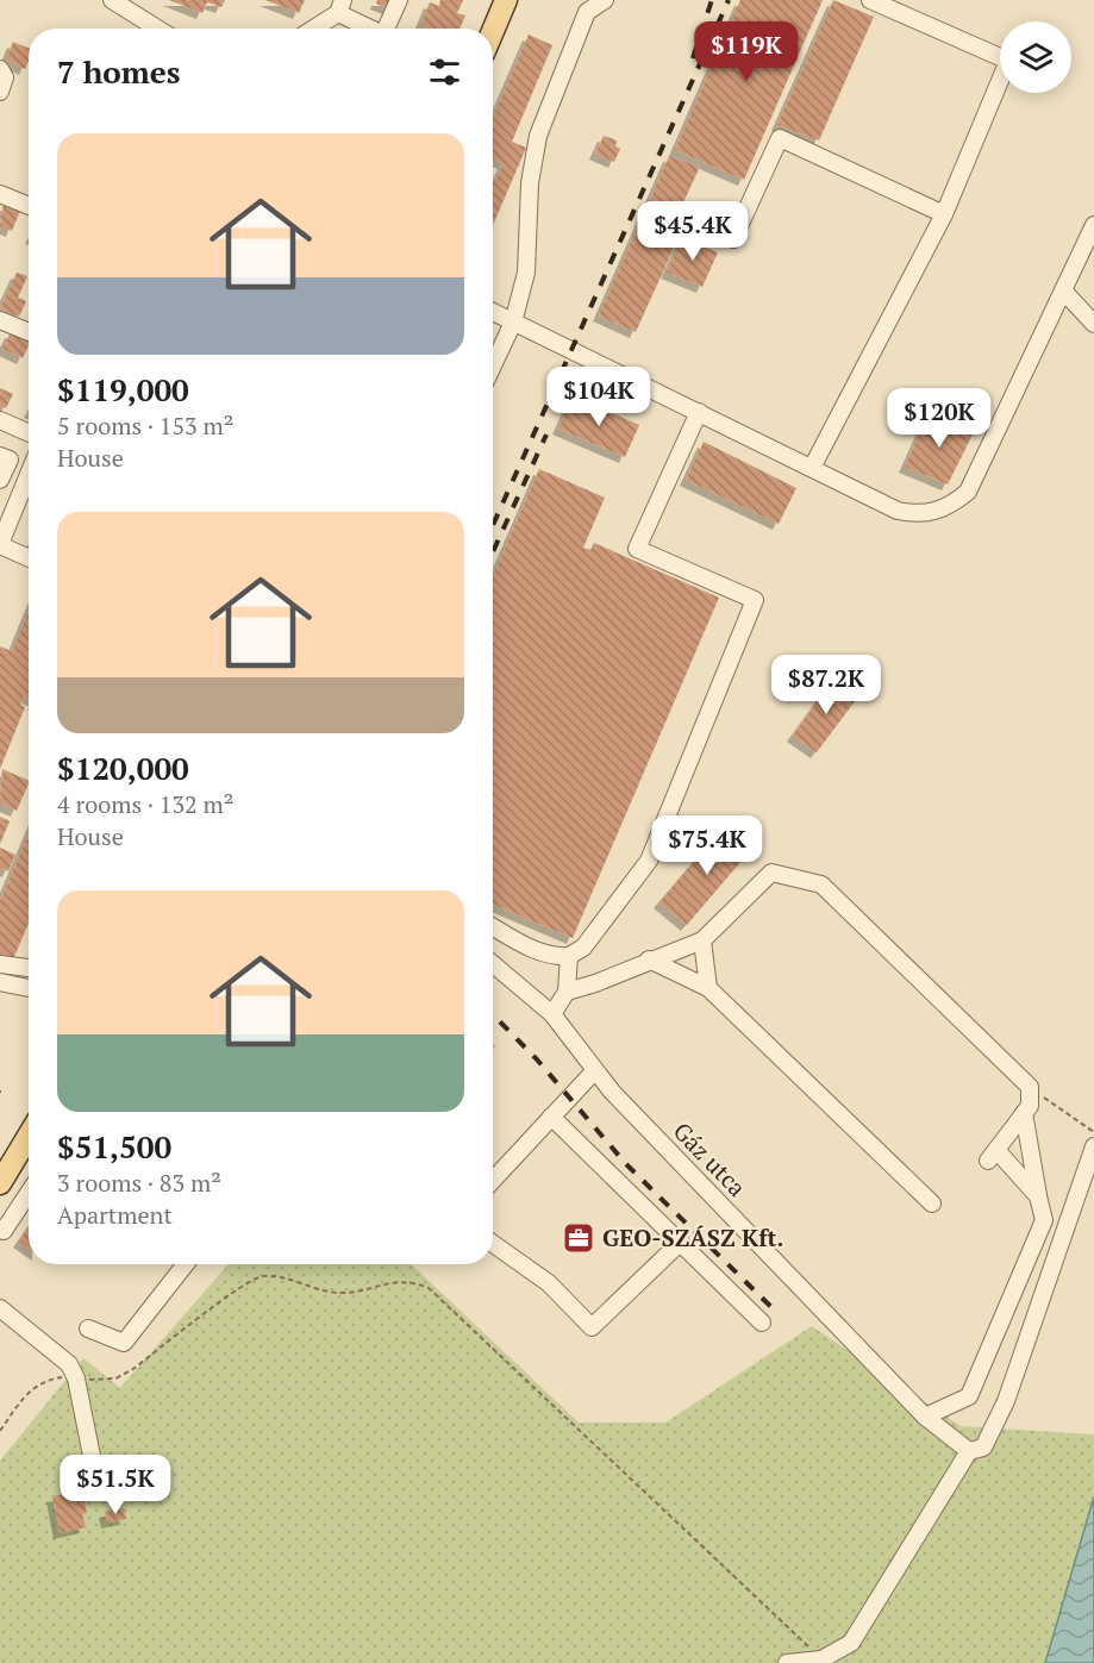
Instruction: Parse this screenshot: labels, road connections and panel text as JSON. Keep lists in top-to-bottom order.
{
  "streets": {
    "street": ["Gáz utca"]
  },
  "places": {
    "office": ["GEO-SZÁSZ Kft."]
  },
  "page": {
    "price": [
      "$119K",
      "$45.4K",
      "$104K",
      "$120K",
      "$87.2K",
      "$75.4K",
      "$51.5K"
    ],
    "heading": "7 homes",
    "list": [
      {
        "name": "$119,000",
        "note": "5 rooms · 153 m² · House"
      },
      {
        "name": "$120,000",
        "note": "4 rooms · 132 m² · House"
      },
      {
        "name": "$51,500",
        "note": "3 rooms · 83 m² · Apartment"
      }
    ]
  }
}
